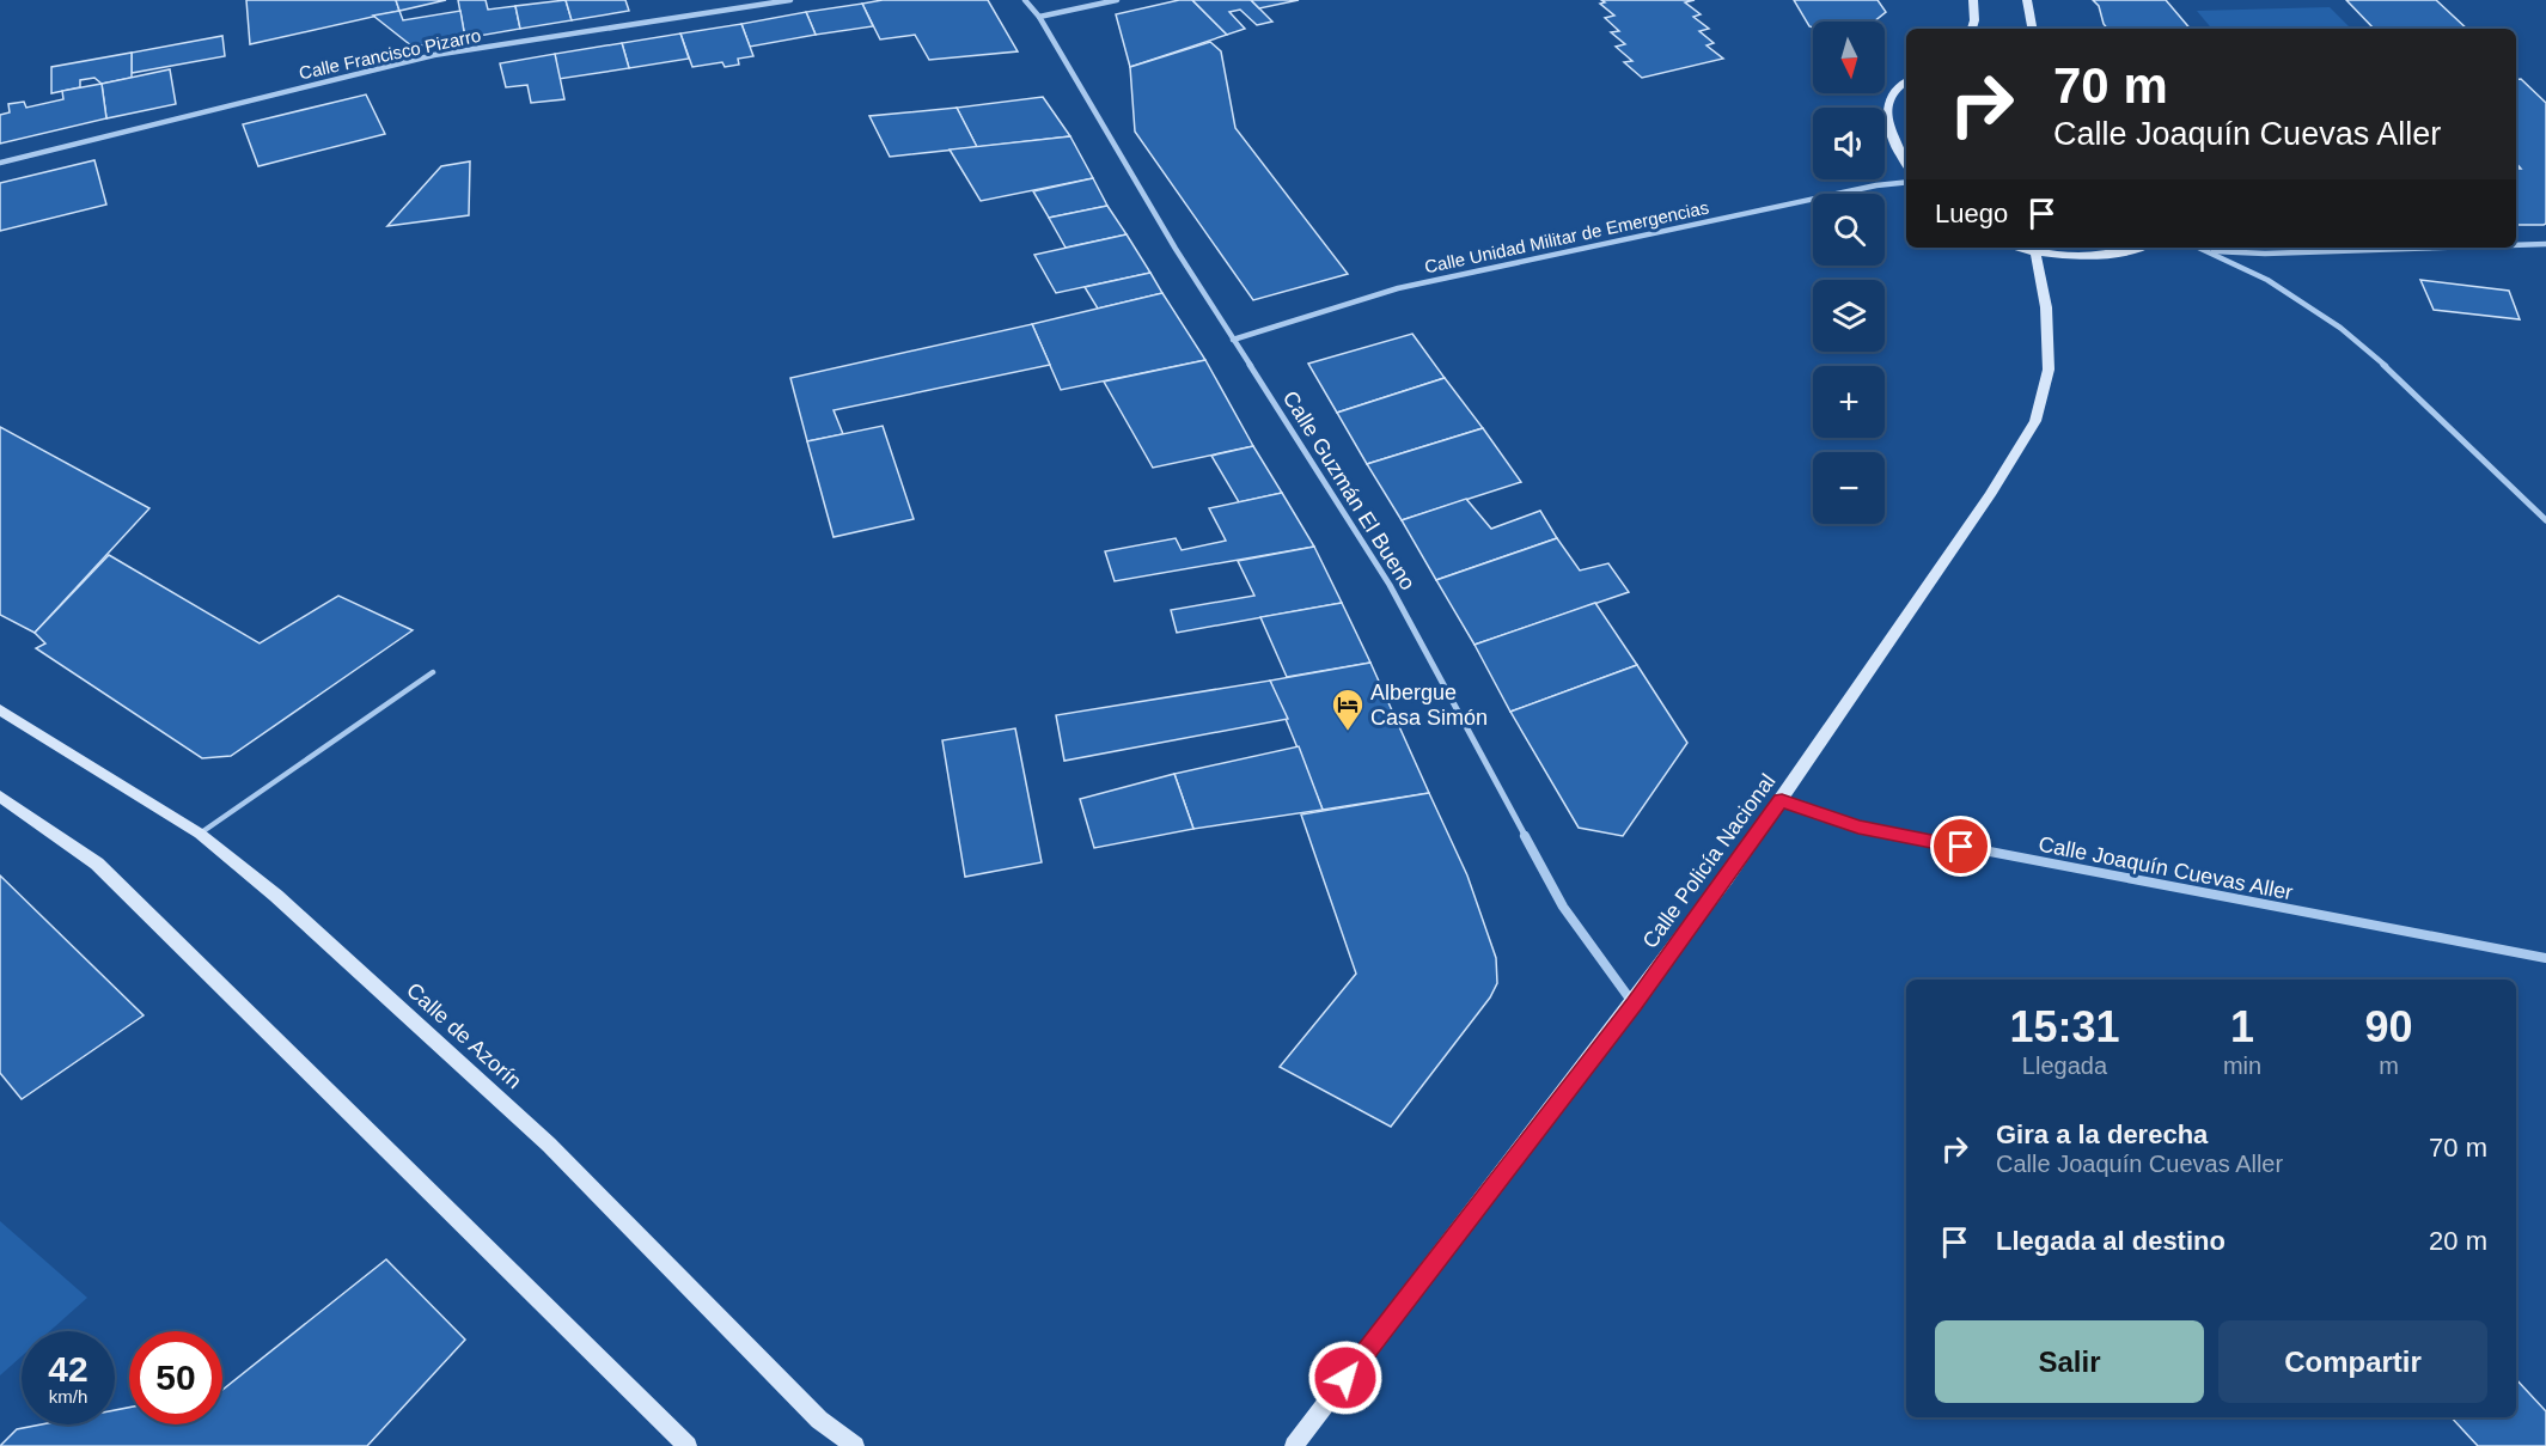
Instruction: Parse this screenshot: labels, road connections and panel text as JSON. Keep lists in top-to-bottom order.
{
  "streets": {
    "main road": ["Calle Policía Nacional", "Calle de Azorín"],
    "street": [
      "Calle Francisco Pizarro",
      "Calle Unidad Militar de Emergencias",
      "Calle Guzmán El Bueno",
      "Calle Joaquín Cuevas Aller"
    ]
  },
  "crossings": [
    ["Calle Unidad Militar de Emergencias", "Calle Guzmán El Bueno"],
    ["Calle Guzmán El Bueno", "Calle Policía Nacional"],
    ["Calle Policía Nacional", "Calle Joaquín Cuevas Aller"]
  ],
  "places": {
    "hotel": ["Albergue Casa Simón"]
  },
  "north": "bottom",
  "page": {
    "map_buttons": ["+", "−"],
    "turn": ["70 m", "Calle Joaquín Cuevas Aller"],
    "then": "Luego",
    "eta": [
      "15:31",
      "Llegada",
      "1",
      "min",
      "90",
      "m"
    ],
    "list": [
      {
        "name": "Gira a la derecha",
        "note": "Calle Joaquín Cuevas Aller",
        "value": "70 m"
      },
      {
        "name": "Llegada al destino",
        "value": "20 m"
      }
    ],
    "buttons": ["Salir", "Compartir"],
    "speed": "42 km/h",
    "limit": "50"
  }
}
